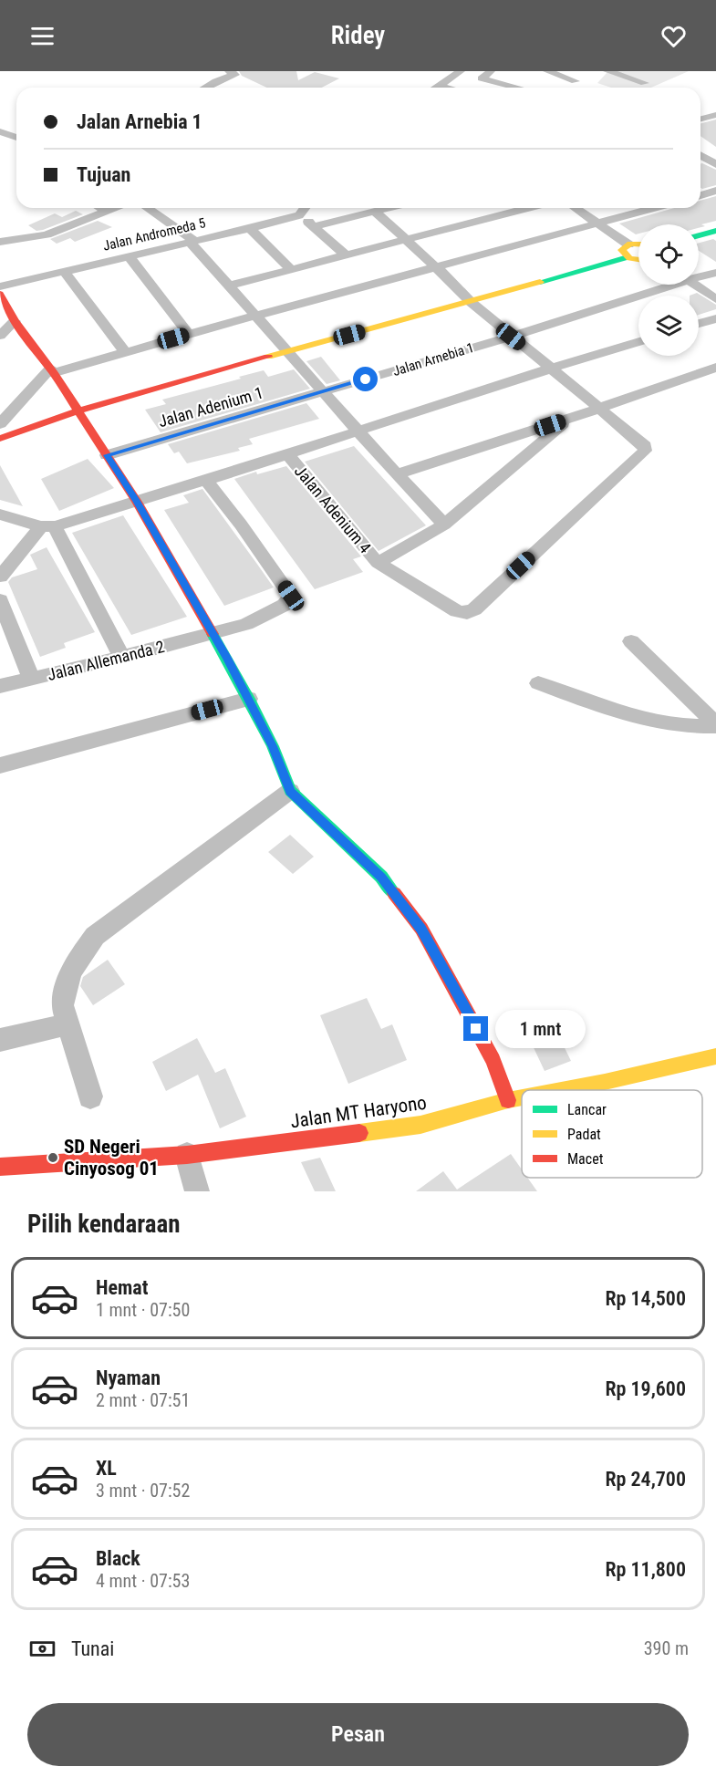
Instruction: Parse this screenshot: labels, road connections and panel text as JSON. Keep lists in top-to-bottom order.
{
  "streets": {
    "street": [
      "Jalan Andromeda 5",
      "Jalan Arnebia 1",
      "Jalan Adenium 1",
      "Jalan Adenium 4",
      "Jalan Allemanda 2",
      "Jalan MT Haryono"
    ]
  },
  "crossings": [
    ["Jalan Arnebia 1", "Jalan Adenium 1"]
  ],
  "places": ["SD Negeri Cinyosog 01"],
  "legend": ["Lancar", "Padat", "Macet"],
  "page": {
    "header": "Ridey",
    "banner": ["Jalan Arnebia 1", "Tujuan"],
    "bubble": "1 mnt",
    "heading": "Pilih kendaraan",
    "list": [
      {
        "name": "Hemat",
        "note": "1 mnt · 07:50",
        "value": "Rp 14,500"
      },
      {
        "name": "Nyaman",
        "note": "2 mnt · 07:51",
        "value": "Rp 19,600"
      },
      {
        "name": "XL",
        "note": "3 mnt · 07:52",
        "value": "Rp 24,700"
      },
      {
        "name": "Black",
        "note": "4 mnt · 07:53",
        "value": "Rp 11,800"
      }
    ],
    "pay": ["Tunai", "390 m"],
    "buttons": "Pesan"
  }
}
